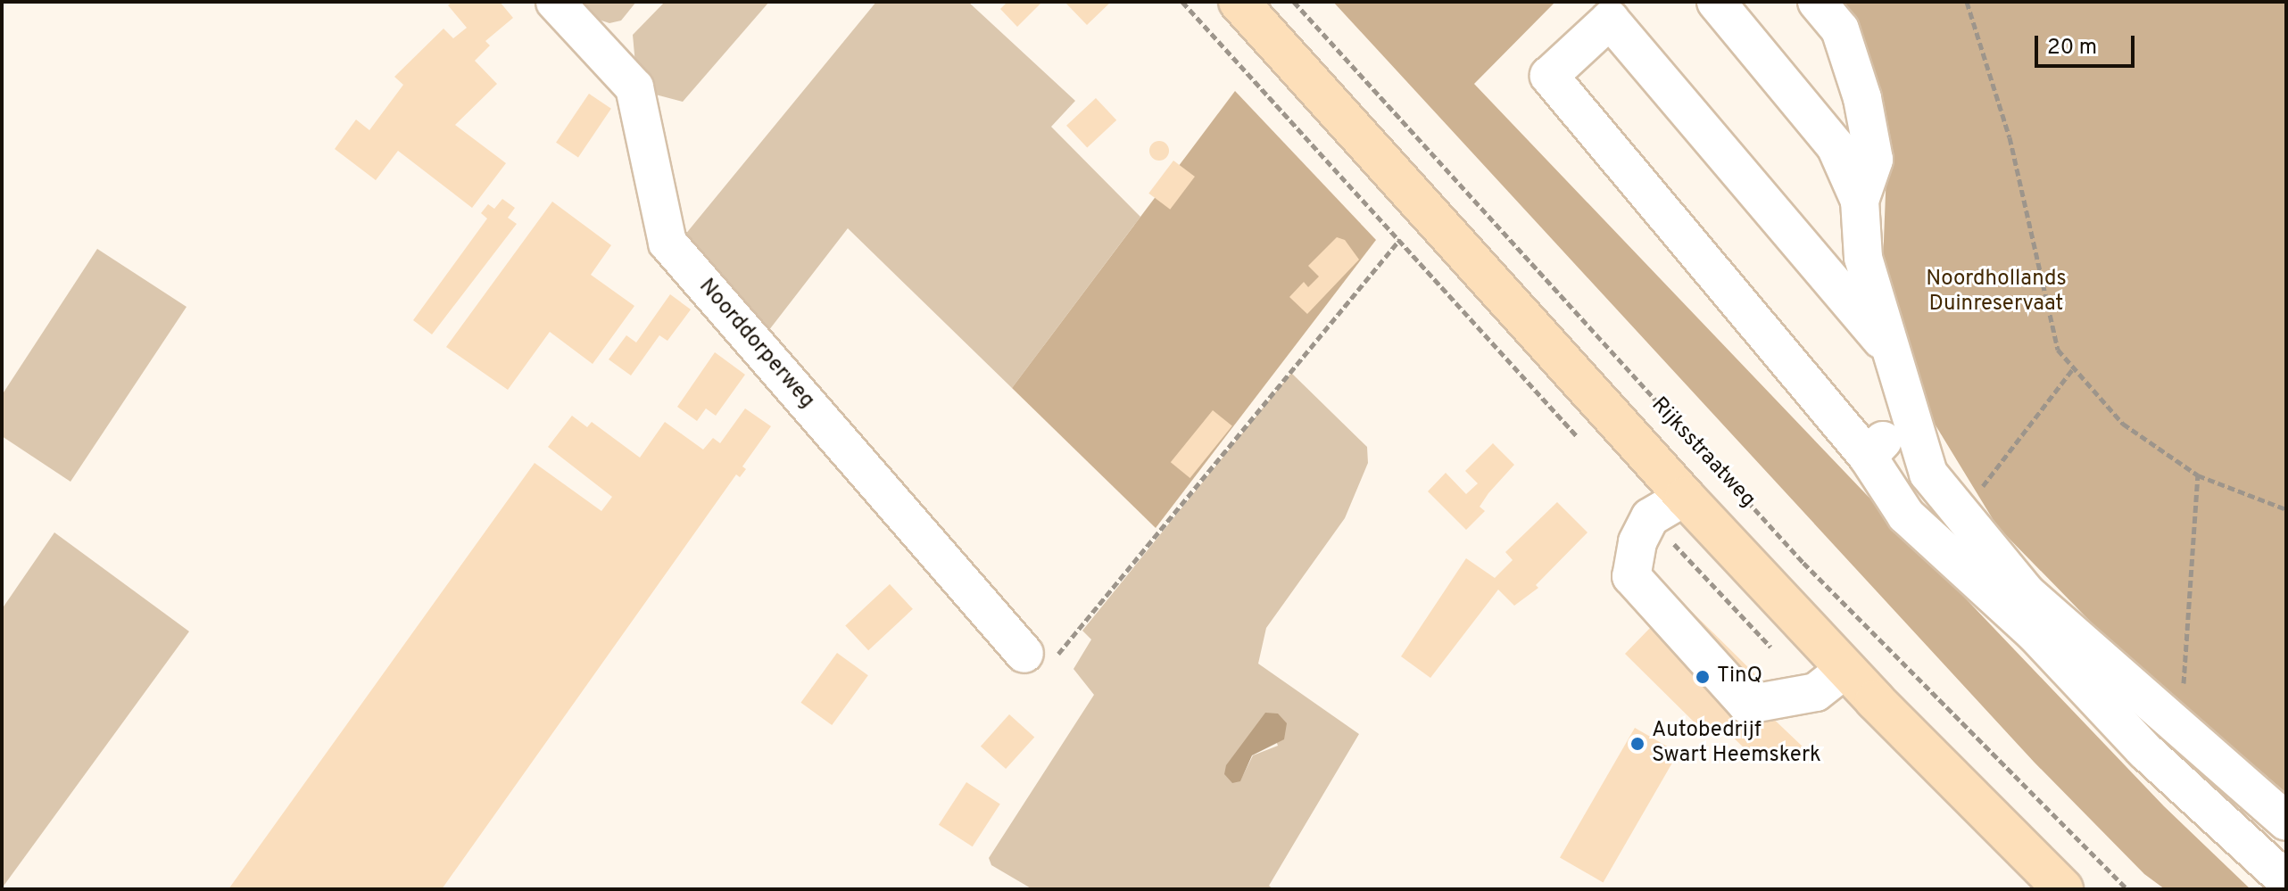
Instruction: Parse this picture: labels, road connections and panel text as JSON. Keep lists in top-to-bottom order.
{
  "streets": {
    "main road": ["Rijksstraatweg"],
    "street": ["Noorddorperweg"]
  },
  "parks": ["Noordhollands Duinreservaat"],
  "places": ["TinQ", "Autobedrijf Swart Heemskerk"],
  "scale_bar": "20 m"
}
